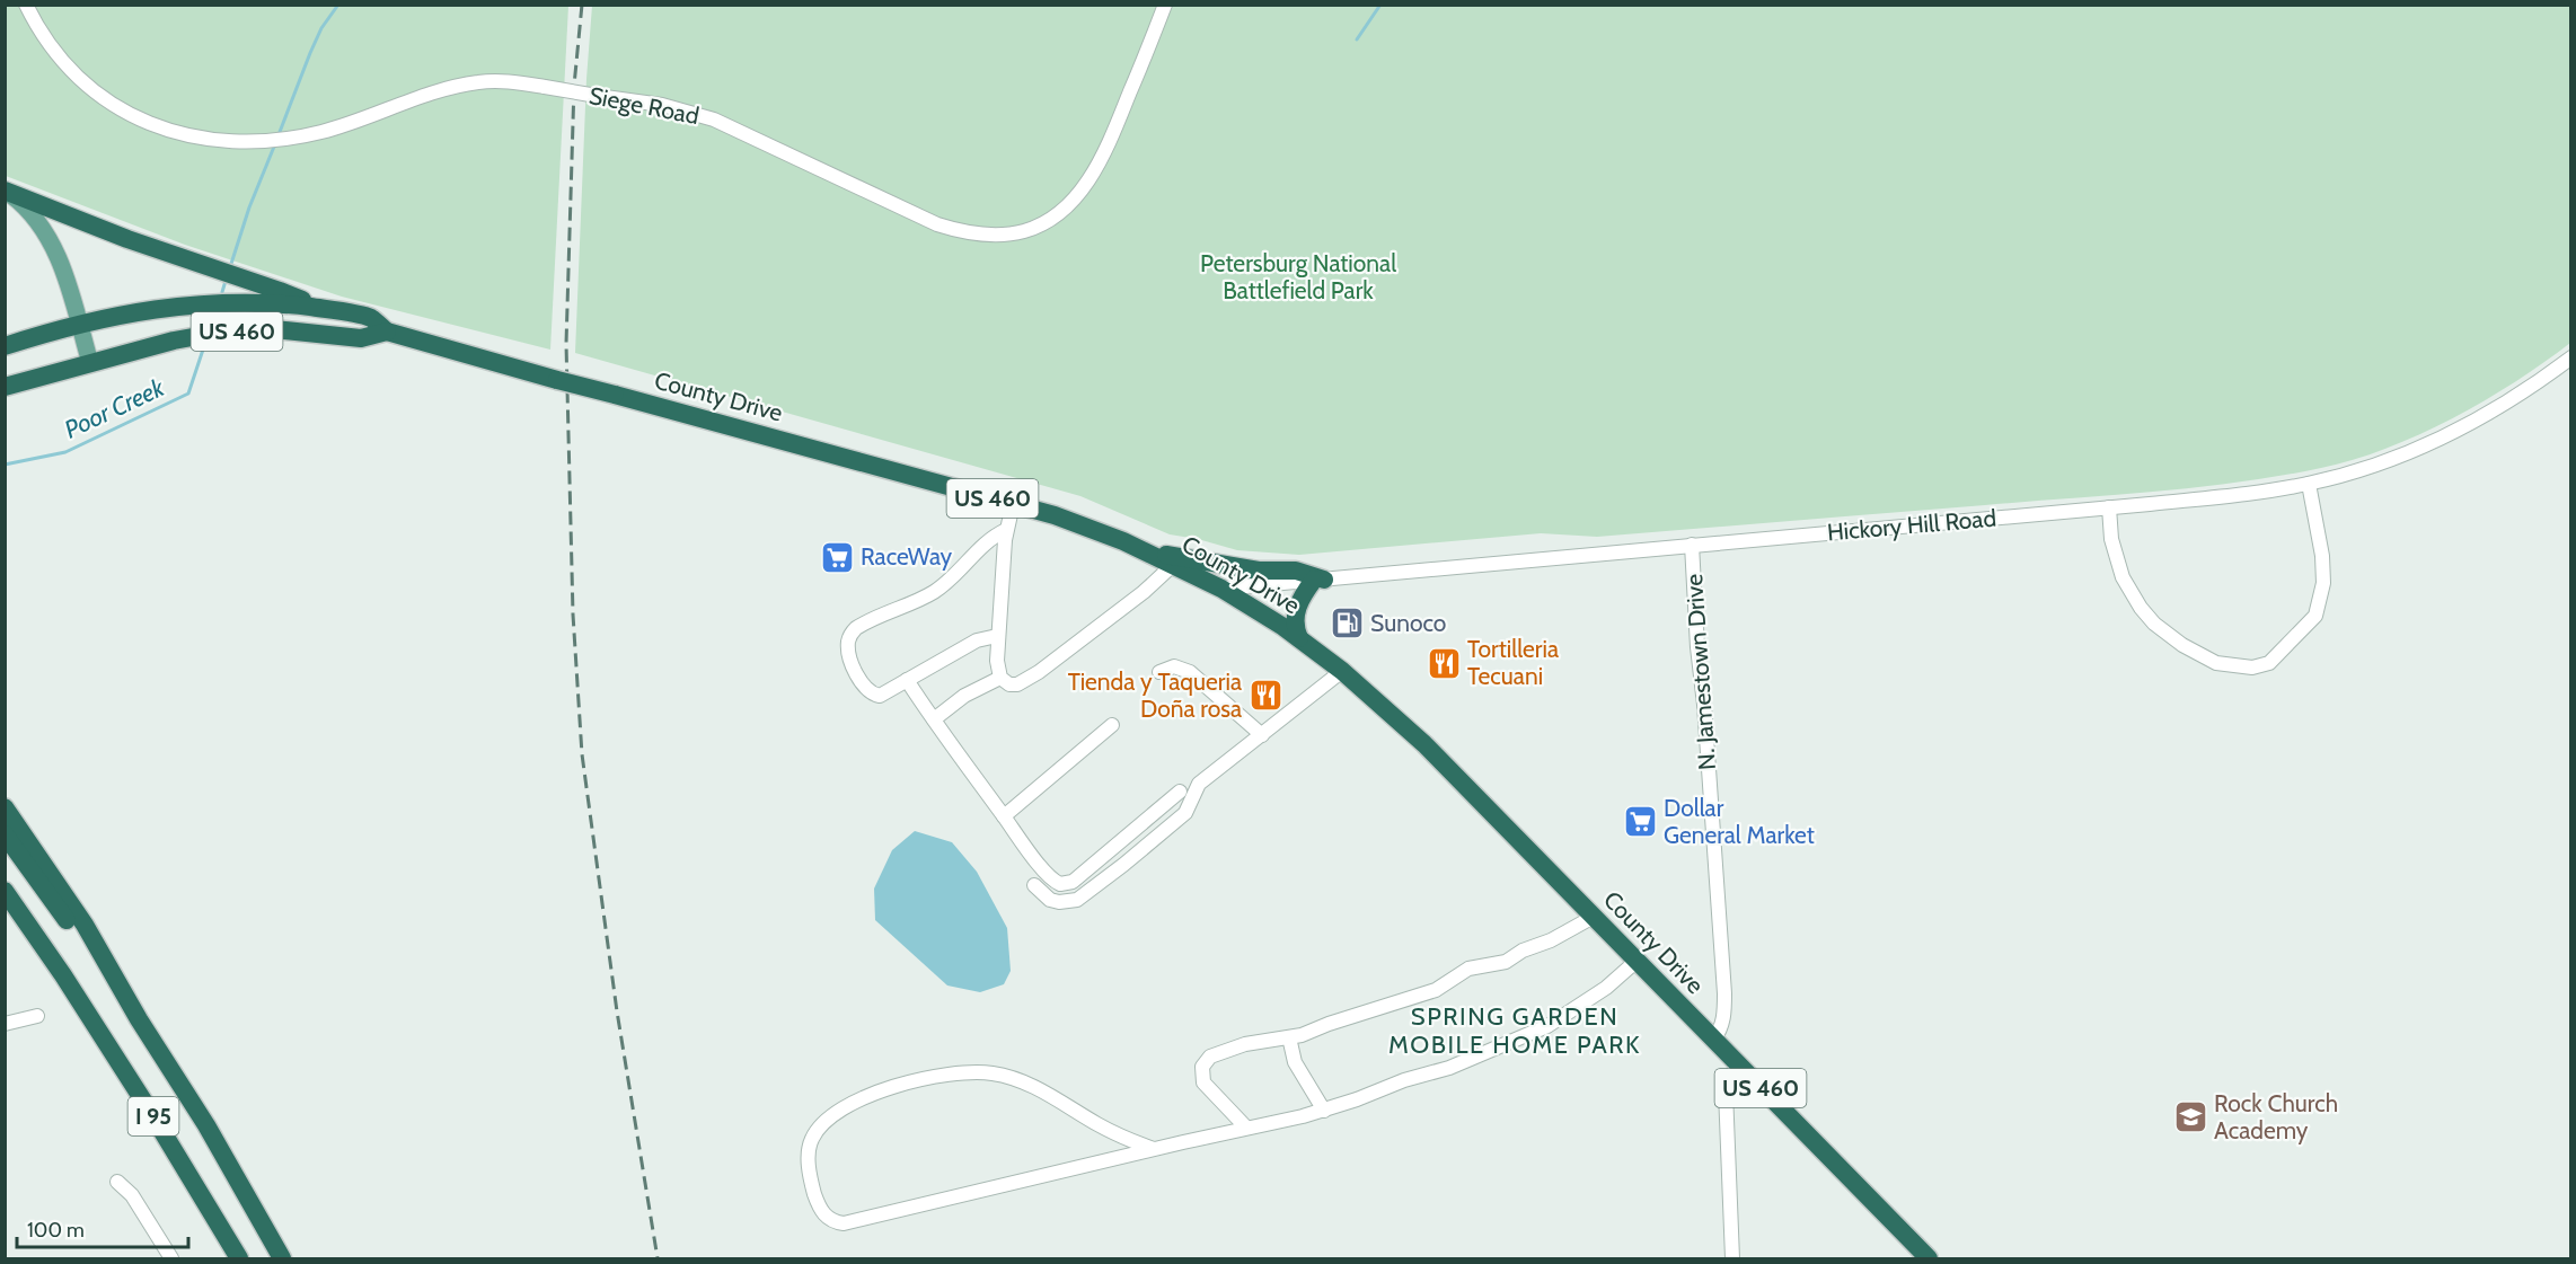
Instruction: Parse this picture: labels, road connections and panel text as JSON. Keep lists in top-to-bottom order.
{
  "streets": {
    "highway": ["US 460", "County Drive", "I 95"],
    "street": ["Siege Road", "Hickory Hill Road", "N. Jamestown Drive"]
  },
  "crossings": [
    ["US 460", "County Drive"],
    ["County Drive", "Hickory Hill Road"],
    ["County Drive", "N. Jamestown Drive"],
    ["Hickory Hill Road", "N. Jamestown Drive"]
  ],
  "districts": ["SPRING GARDEN MOBILE HOME PARK"],
  "water": ["Poor Creek"],
  "parks": ["Petersburg National Battlefield Park"],
  "places": {
    "supermarket": ["RaceWay", "Dollar General Market"],
    "fuel station": ["Sunoco"],
    "restaurant": ["Tortilleria Tecuani", "Tienda y Taqueria Doña rosa"],
    "school or university": ["Rock Church Academy"]
  },
  "scale_bar": "100 m"
}
